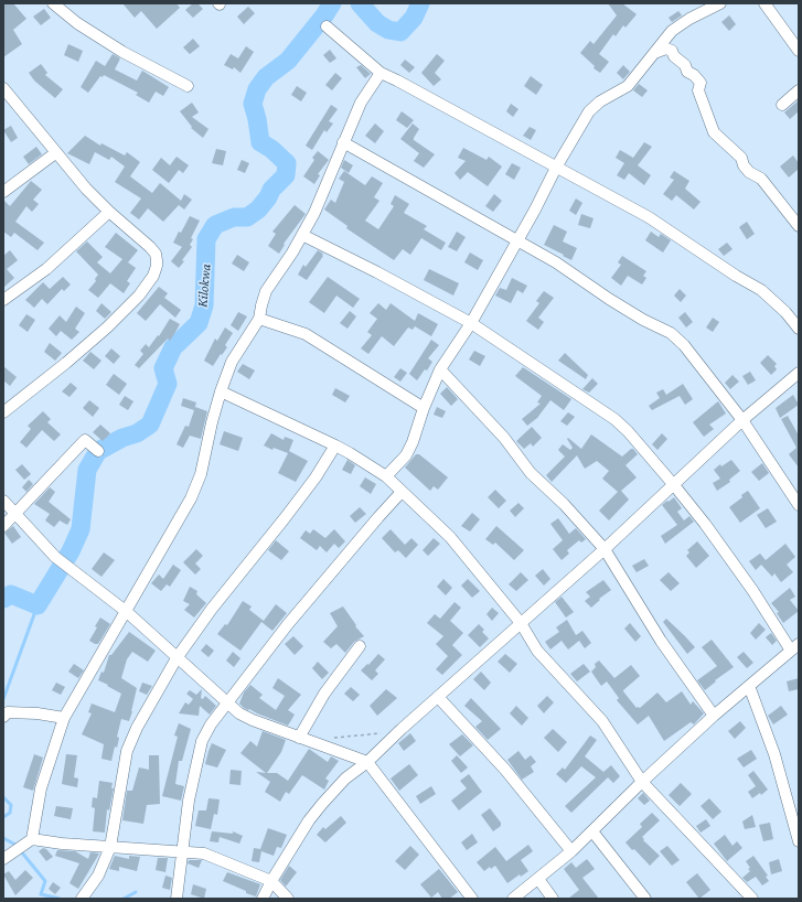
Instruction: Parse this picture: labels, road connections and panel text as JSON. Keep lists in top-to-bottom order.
{
  "water": ["Kilokwa"]
}
